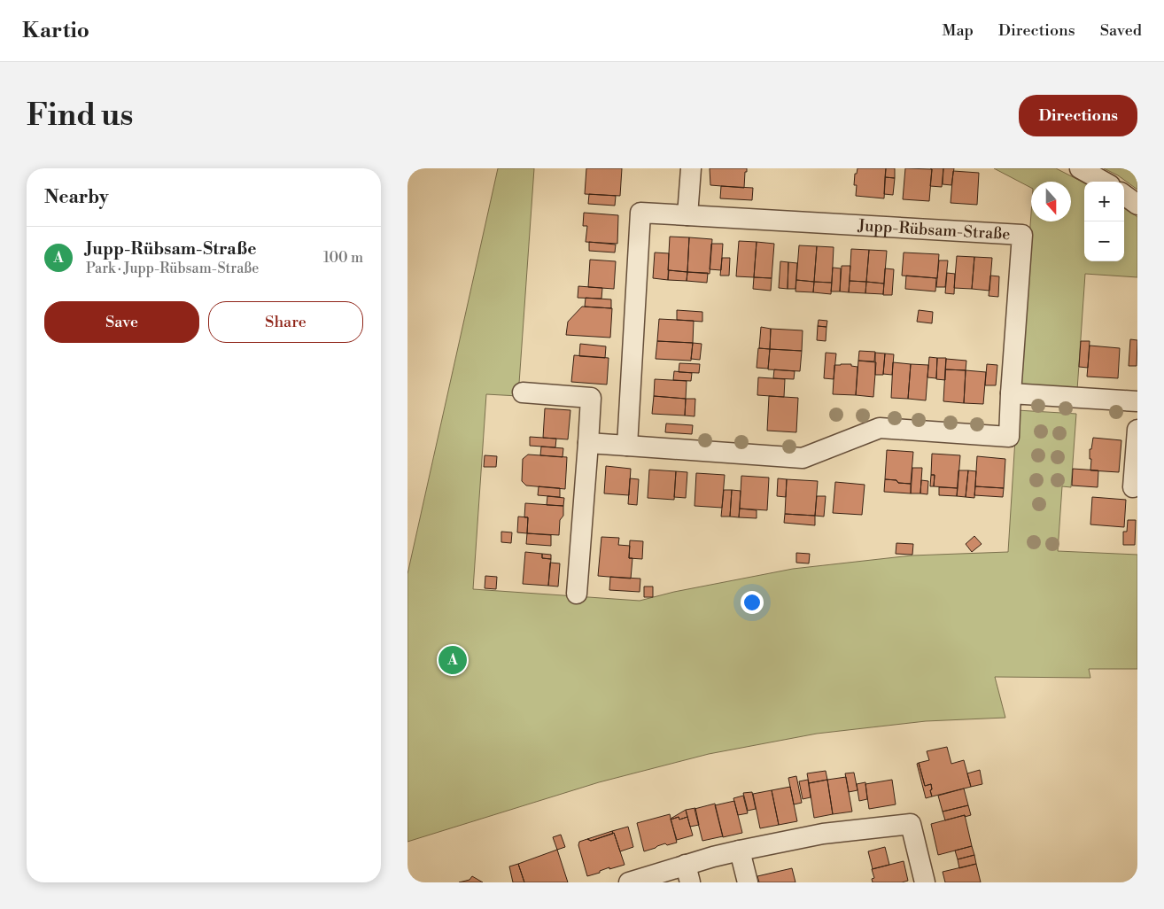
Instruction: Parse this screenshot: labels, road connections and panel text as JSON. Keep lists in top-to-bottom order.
{
  "streets": {
    "street": ["Jupp-Rübsam-Straße"]
  },
  "north": "bottom",
  "page": {
    "header": "Kartio",
    "nav": ["Map", "Directions", "Saved"],
    "buttons": [
      "Directions",
      ["Save", "Share"]
    ],
    "title": "Find us",
    "heading": "Nearby",
    "map_buttons": ["+", "−"],
    "list": [
      {
        "mark": "A",
        "name": "Jupp-Rübsam-Straße",
        "note": "Park · Jupp-Rübsam-Straße",
        "value": "100 m"
      }
    ],
    "pins": "A"
  }
}
